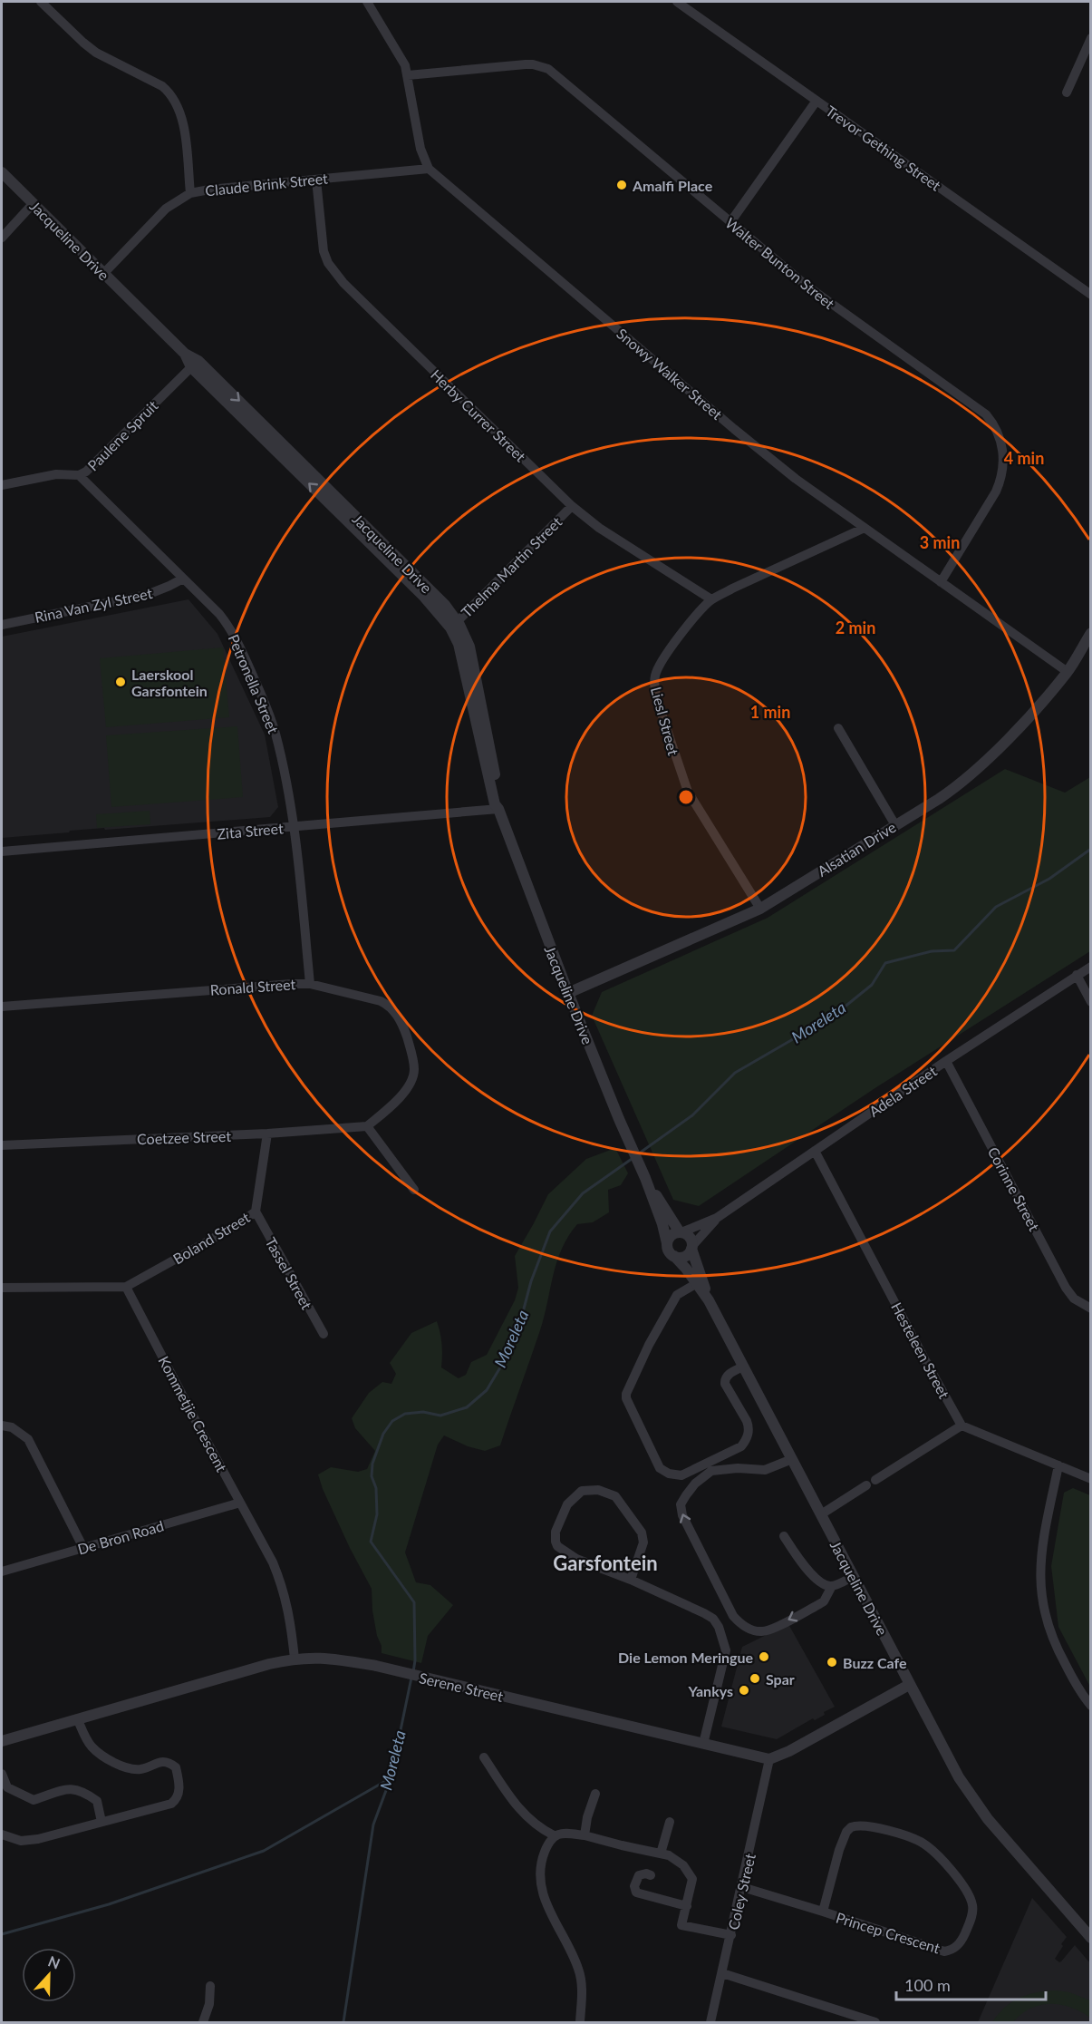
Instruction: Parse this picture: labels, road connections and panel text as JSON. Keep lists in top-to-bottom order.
{
  "streets": {
    "street": [
      "Trevor Gething Street",
      "Claude Brink Street",
      "Jacqueline Drive",
      "Walter Bunton Street",
      "Snowy Walker Street",
      "Herby Currer Street",
      "Paulene Spruit",
      "Thelma Martin Street",
      "Rina Van Zyl Street",
      "Petronella Street",
      "Liesl Street",
      "Zita Street",
      "Alsatian Drive",
      "Ronald Street",
      "Adela Street",
      "Coetzee Street",
      "Corinne Street",
      "Boland Street",
      "Tassel Street",
      "Hesteleen Street",
      "Kommetjie Crescent",
      "De Bron Road",
      "Serene Street",
      "Coley Street",
      "Princep Crescent"
    ]
  },
  "crossings": [
    ["Claude Brink Street", "Jacqueline Drive"],
    ["Claude Brink Street", "Snowy Walker Street"],
    ["Claude Brink Street", "Herby Currer Street"],
    ["Jacqueline Drive", "Paulene Spruit"],
    ["Jacqueline Drive", "Thelma Martin Street"],
    ["Jacqueline Drive", "Zita Street"],
    ["Jacqueline Drive", "Alsatian Drive"],
    ["Jacqueline Drive", "Adela Street"],
    ["Walter Bunton Street", "Snowy Walker Street"],
    ["Snowy Walker Street", "Liesl Street"],
    ["Snowy Walker Street", "Alsatian Drive"],
    ["Herby Currer Street", "Thelma Martin Street"],
    ["Herby Currer Street", "Liesl Street"],
    ["Paulene Spruit", "Petronella Street"],
    ["Rina Van Zyl Street", "Petronella Street"],
    ["Petronella Street", "Zita Street"],
    ["Petronella Street", "Ronald Street"],
    ["Liesl Street", "Alsatian Drive"],
    ["Ronald Street", "Coetzee Street"],
    ["Adela Street", "Corinne Street"],
    ["Adela Street", "Hesteleen Street"],
    ["Coetzee Street", "Boland Street"],
    ["Boland Street", "Tassel Street"],
    ["Boland Street", "Kommetjie Crescent"],
    ["Kommetjie Crescent", "De Bron Road"],
    ["Kommetjie Crescent", "Serene Street"],
    ["Serene Street", "Coley Street"],
    ["Coley Street", "Princep Crescent"]
  ],
  "districts": ["Garsfontein"],
  "water": ["Moreleta"],
  "places": [
    "Amalfi Place",
    "Laerskool Garsfontein",
    "Die Lemon Meringue",
    "Buzz Cafe",
    "Spar",
    "Yankys"
  ],
  "scale_bar": "100 m",
  "north": "top",
  "rings": [
    "4 min",
    "3 min",
    "2 min",
    "1 min"
  ]
}
